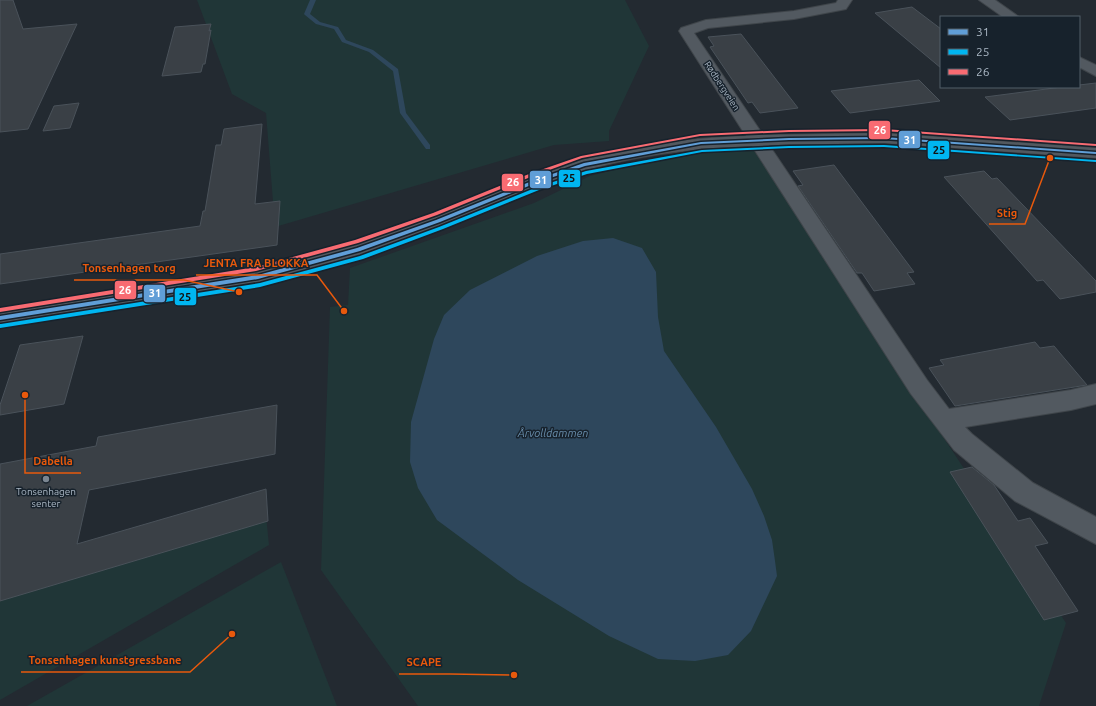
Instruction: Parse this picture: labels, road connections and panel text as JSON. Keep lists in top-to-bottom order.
{
  "streets": {
    "street": ["Rødbergveien"]
  },
  "water": ["Årvolldammen"],
  "places": [
    "Stig",
    "Tonsenhagen torg",
    "JENTA FRA BLOKKA",
    "Dabella",
    "Tonsenhagen senter",
    "Tonsenhagen kunstgressbane",
    "SCAPE"
  ],
  "lines": ["transit line 26", "transit line 31", "transit line 25"],
  "legend": ["31", "25", "26"]
}
